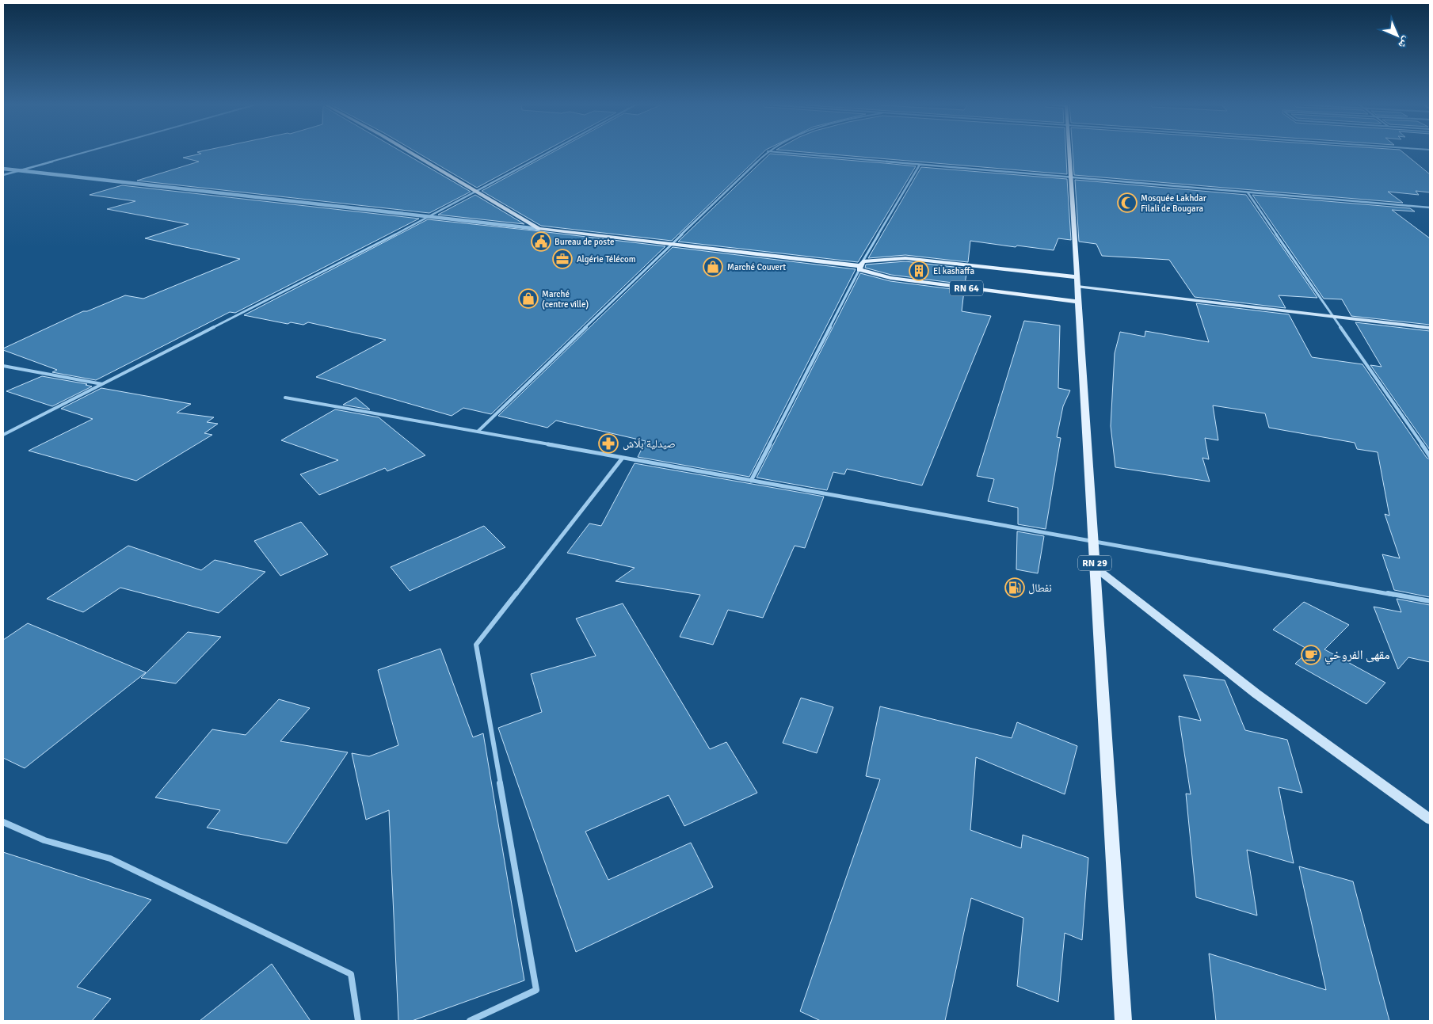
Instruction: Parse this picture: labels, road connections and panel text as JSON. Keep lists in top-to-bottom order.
{
  "streets": {
    "main road": ["RN 64", "RN 29"]
  },
  "crossings": [
    ["RN 64", "RN 29"]
  ],
  "places": {
    "mosque": ["Mosquée Lakhdar Filali de Bougara"],
    "public building": ["Bureau de poste"],
    "office": ["Algérie Télécom"],
    "shop": ["Marché Couvert", "Marché (centre ville)"],
    "building": ["El kashaffa"],
    "pharmacy": ["صيدلية بلّاش"],
    "fuel station": ["نفطال"],
    "cafe": ["مقهى الفروخي"]
  },
  "north": "bottom right"
}
